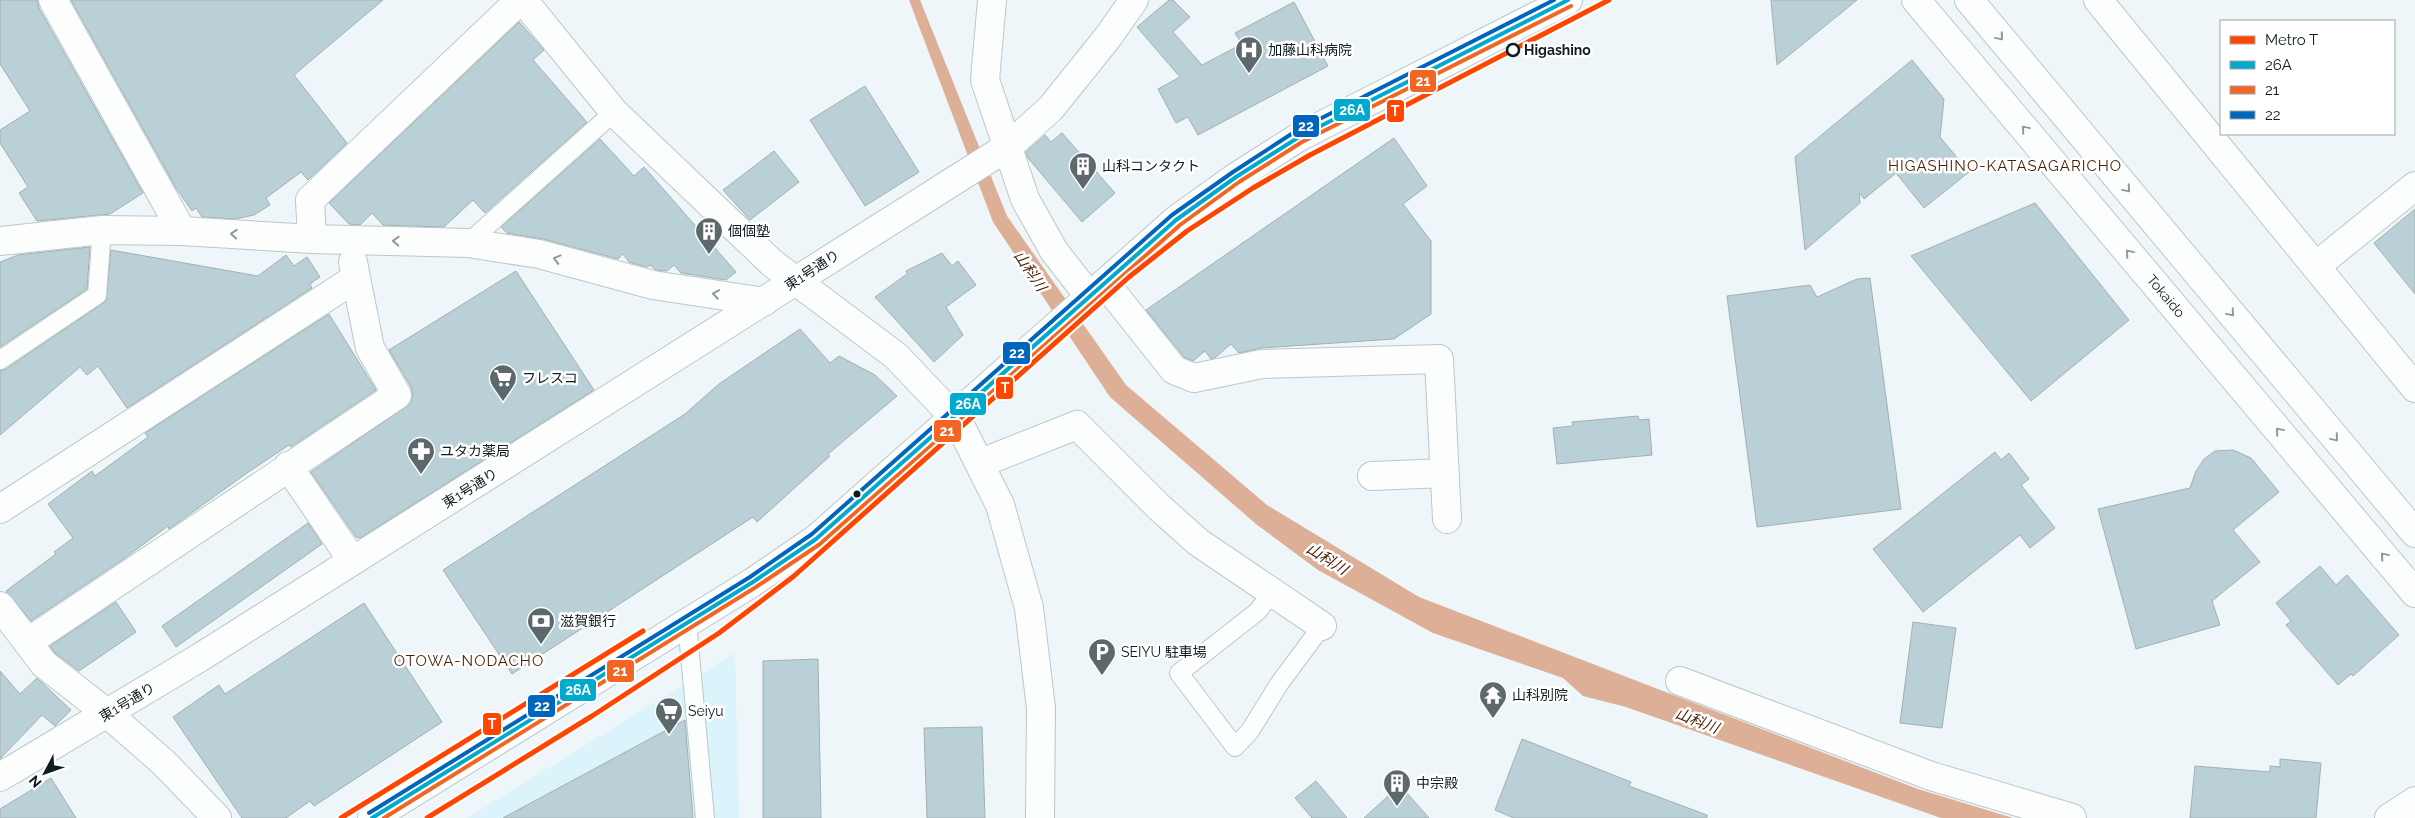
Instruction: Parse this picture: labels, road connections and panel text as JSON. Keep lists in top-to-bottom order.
{
  "streets": {
    "main road": ["東1号通り", "Tokaido"]
  },
  "districts": ["HIGASHINO-KATASAGARICHO", "OTOWA-NODACHO"],
  "water": ["山科川"],
  "places": {
    "other": ["Higashino"],
    "hospital": ["加藤山科病院"],
    "building": ["山科コンタクト", "個個塾", "中宗殿"],
    "supermarket": ["フレスコ", "Seiyu"],
    "pharmacy": ["ユタカ薬局"],
    "bank": ["滋賀銀行"],
    "parking": ["SEIYU 駐車場"],
    "temple": ["山科別院"]
  },
  "lines": [
    "metro line T",
    "transit line 26A",
    "transit line 22",
    "transit line 21"
  ],
  "legend": [
    "Metro T",
    "26A",
    "21",
    "22"
  ],
  "north": "bottom left"
}
